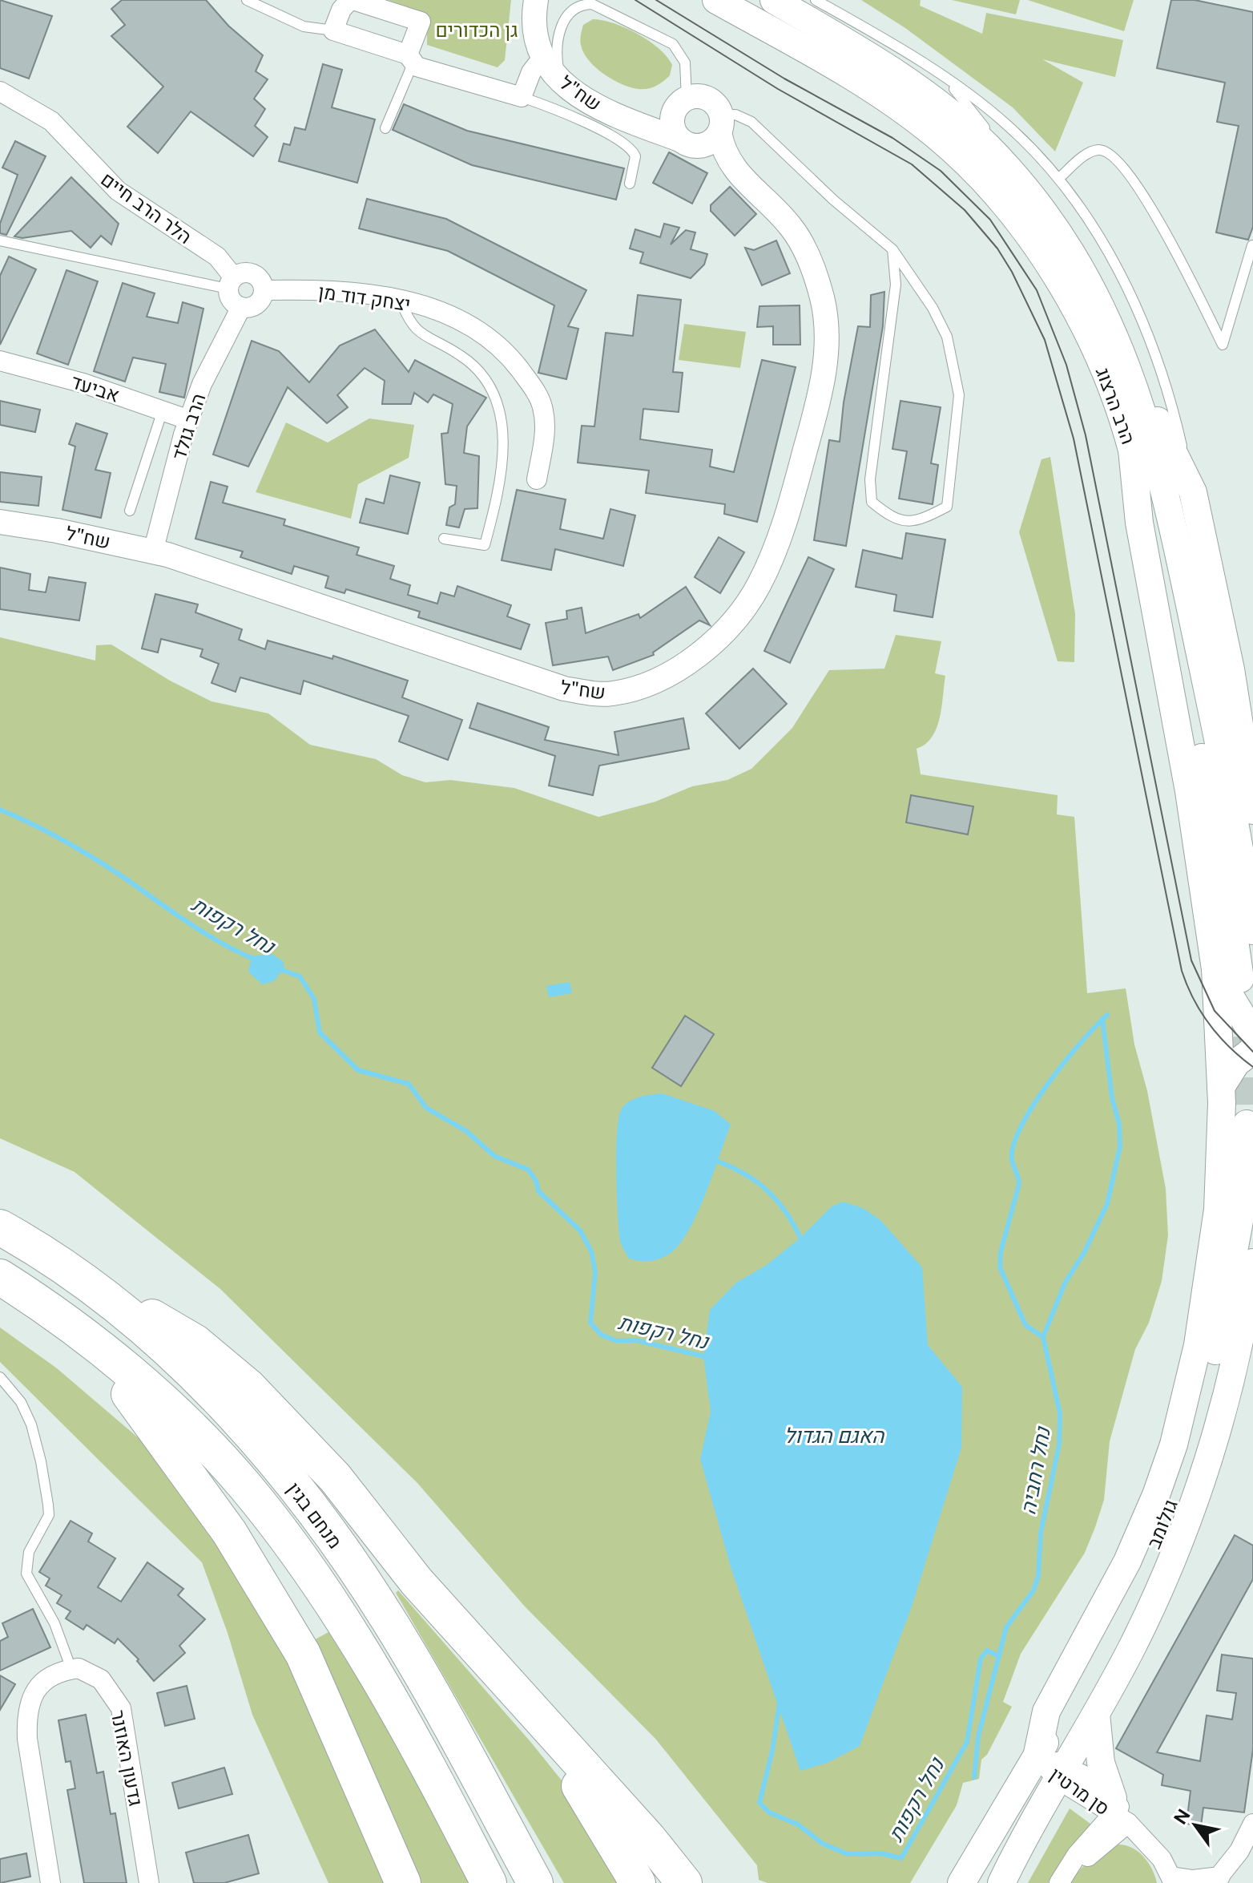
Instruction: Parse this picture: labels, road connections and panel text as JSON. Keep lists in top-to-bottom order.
{
  "streets": {
    "highway": ["מנחם בגין"],
    "main road": ["הרב הרצוג", "גולומב"],
    "street": [
      "שח\"ל",
      "הלר הרב חיים",
      "יצחק דוד מן",
      "אביעד",
      "הרב גולד",
      "גדעון האוזנר",
      "סן מרטין"
    ]
  },
  "crossings": [
    ["שח\"ל", "הרב גולד"],
    ["הלר הרב חיים", "יצחק דוד מן"],
    ["הלר הרב חיים", "הרב גולד"],
    ["יצחק דוד מן", "הרב גולד"],
    ["אביעד", "הרב גולד"],
    ["גולומב", "סן מרטין"]
  ],
  "water": ["נחל רקפות", "האגם הגדול", "נחל רחביה"],
  "parks": ["גן הכדורים"],
  "north": "top left"
}
